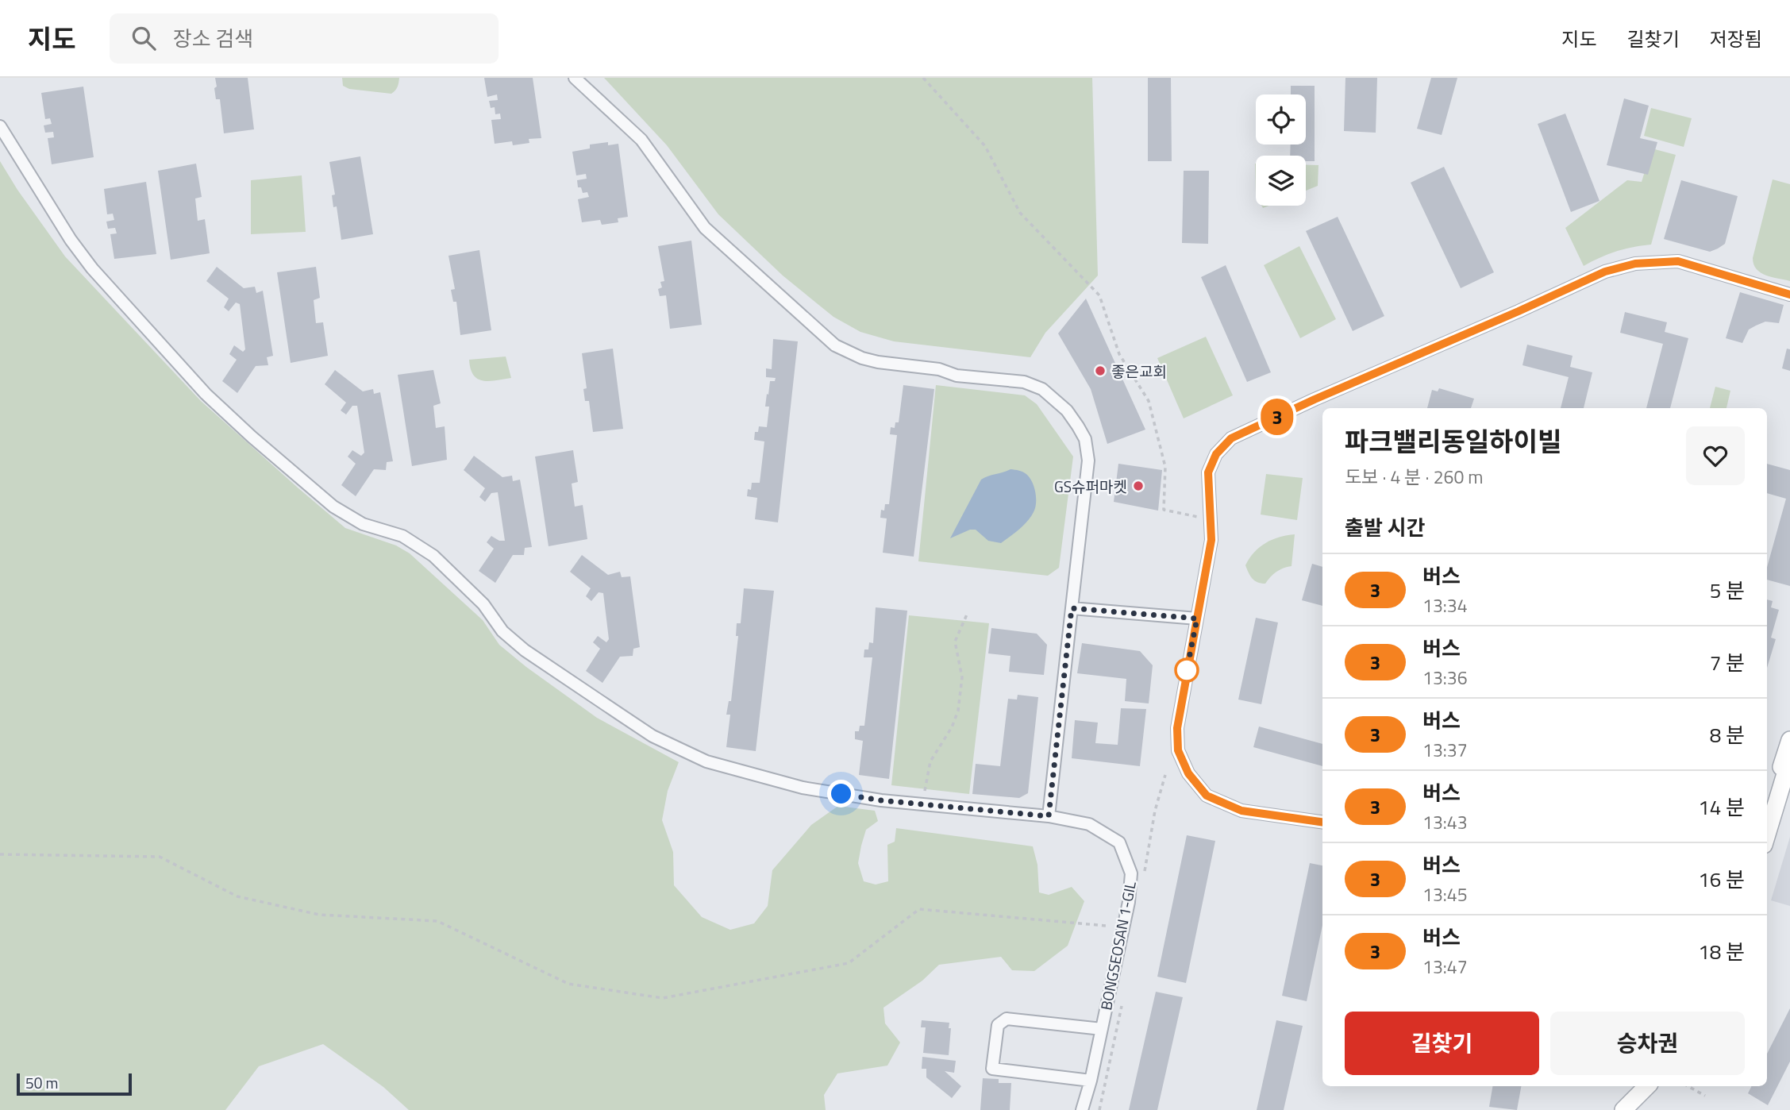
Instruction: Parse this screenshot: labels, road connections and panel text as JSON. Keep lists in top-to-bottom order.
{
  "streets": {
    "street": ["BONGSEOSAN 1-GIL"]
  },
  "places": ["좋은교회", "GS슈퍼마켓"],
  "lines": ["bus line 3"],
  "scale_bar": "50 m",
  "page": {
    "header": "지도",
    "search": "장소 검색",
    "nav": ["지도", "길찾기", "저장됨"],
    "on_map": "3",
    "heading": [
      ["파크밸리동일하이빌", "도보 · 4 분 · 260 m"],
      "출발 시간"
    ],
    "list": [
      {
        "mark": "3",
        "name": "버스",
        "note": "13:34",
        "value": "5 분"
      },
      {
        "mark": "3",
        "name": "버스",
        "note": "13:36",
        "value": "7 분"
      },
      {
        "mark": "3",
        "name": "버스",
        "note": "13:37",
        "value": "8 분"
      },
      {
        "mark": "3",
        "name": "버스",
        "note": "13:43",
        "value": "14 분"
      },
      {
        "mark": "3",
        "name": "버스",
        "note": "13:45",
        "value": "16 분"
      },
      {
        "mark": "3",
        "name": "버스",
        "note": "13:47",
        "value": "18 분"
      }
    ],
    "buttons": ["길찾기", "승차권"],
    "scale": "50 m"
  }
}
